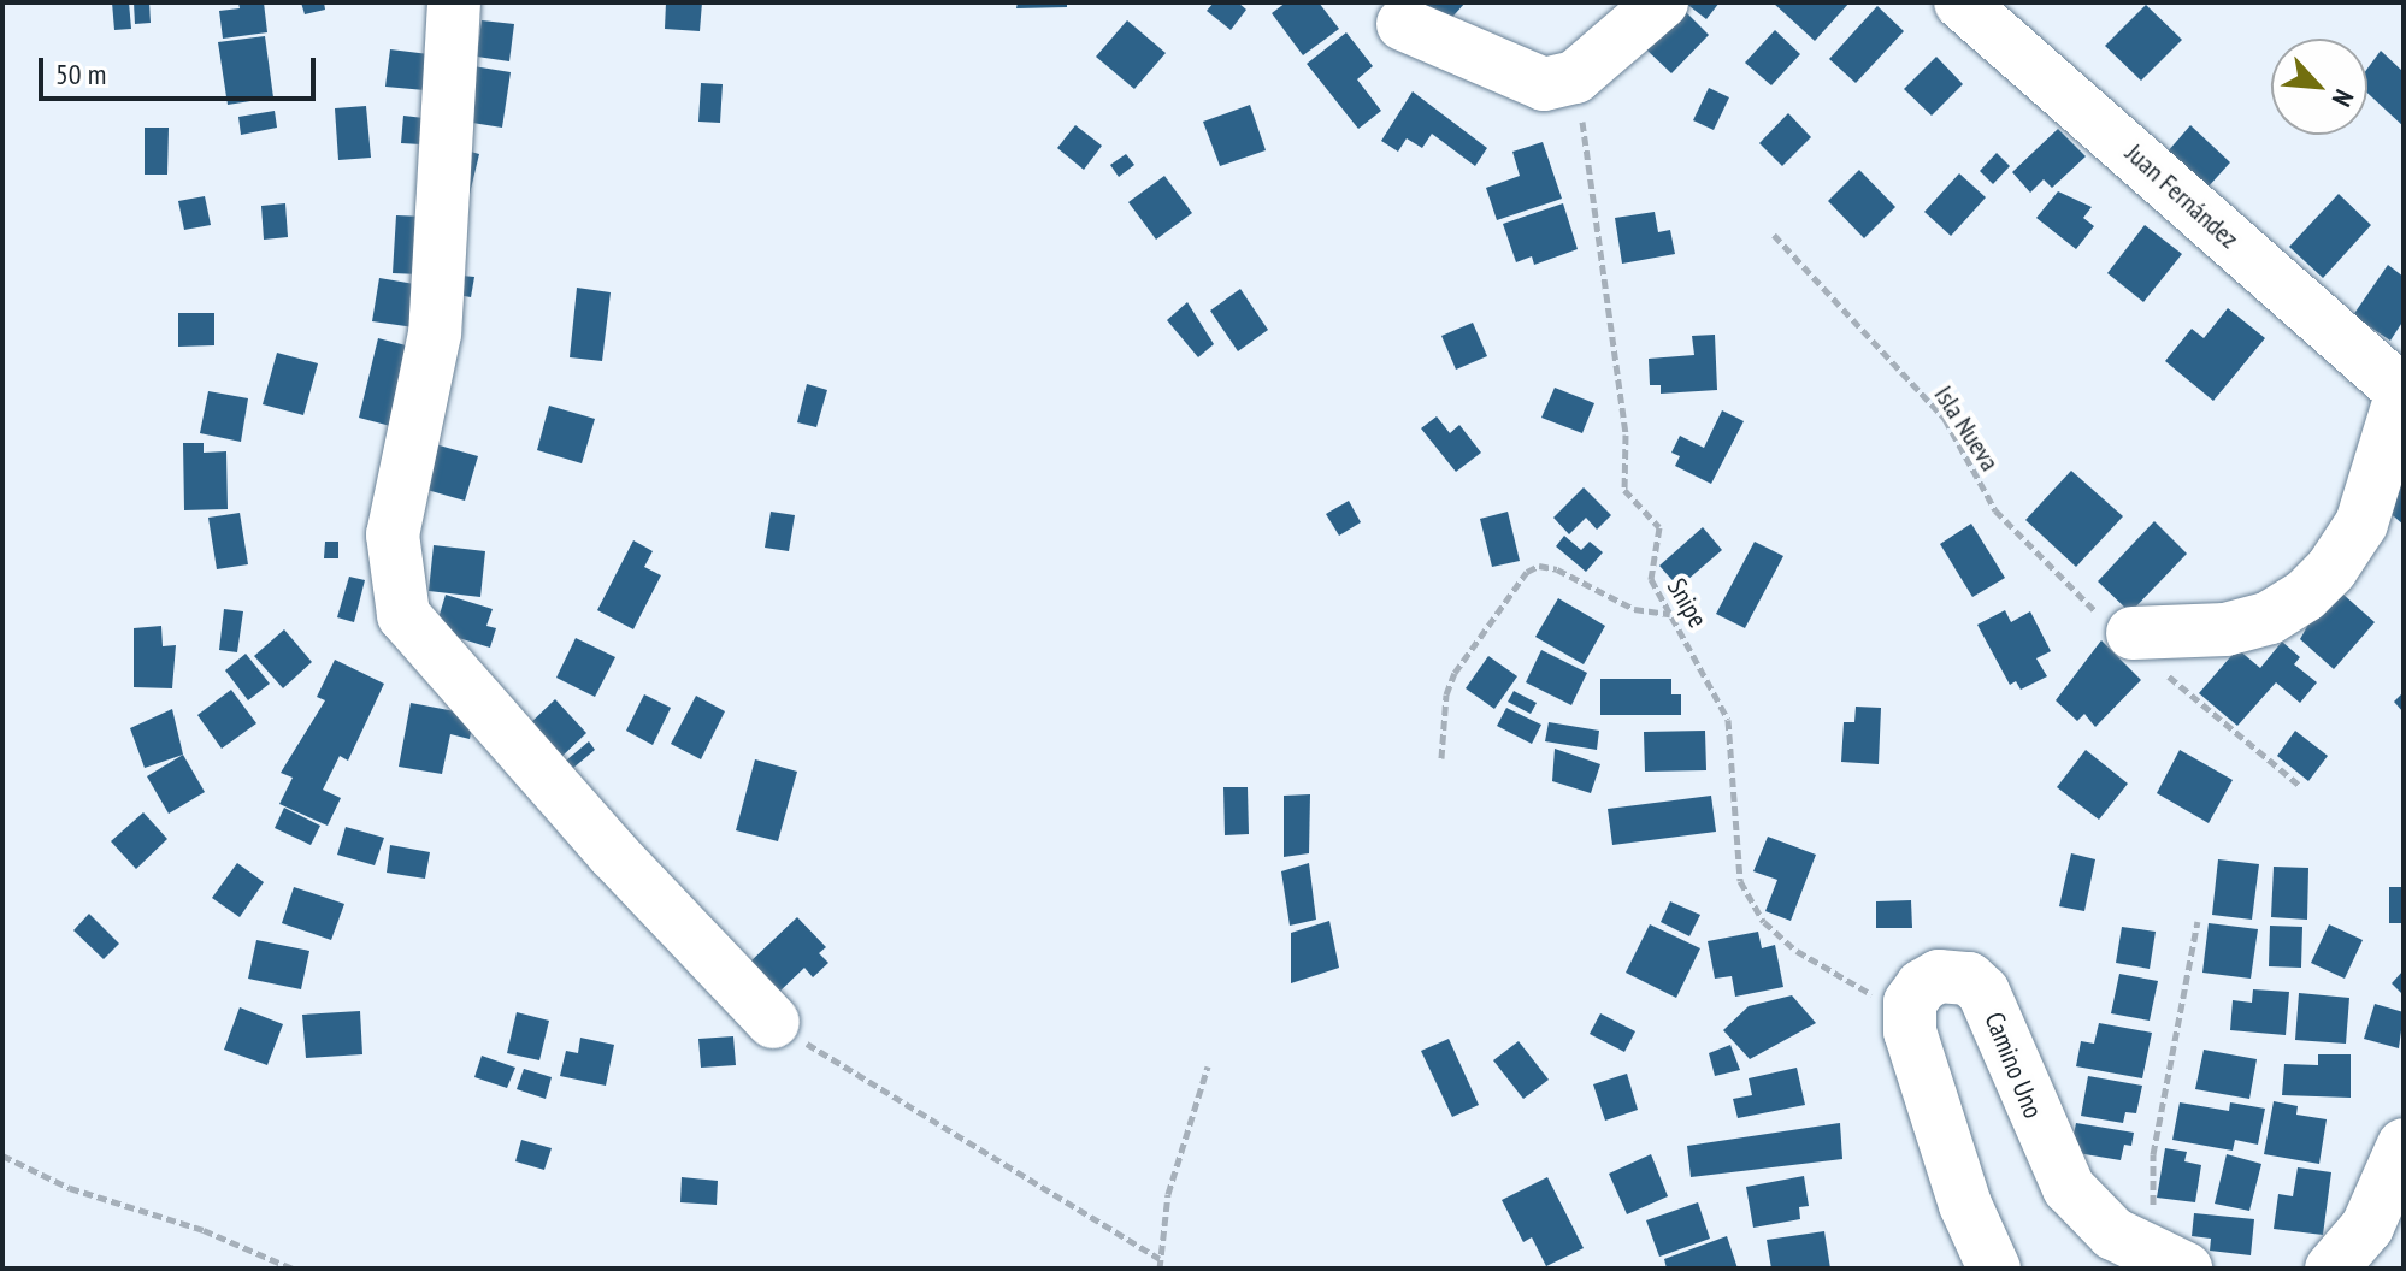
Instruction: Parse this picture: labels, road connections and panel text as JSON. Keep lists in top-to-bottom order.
{
  "streets": {
    "street": ["Juan Fernández", "Camino Uno"],
    "path": ["Isla Nueva", "Snipe"]
  },
  "crossings": [
    ["Snipe", "Camino Uno"]
  ],
  "scale_bar": "50 m",
  "north": "bottom right"
}
